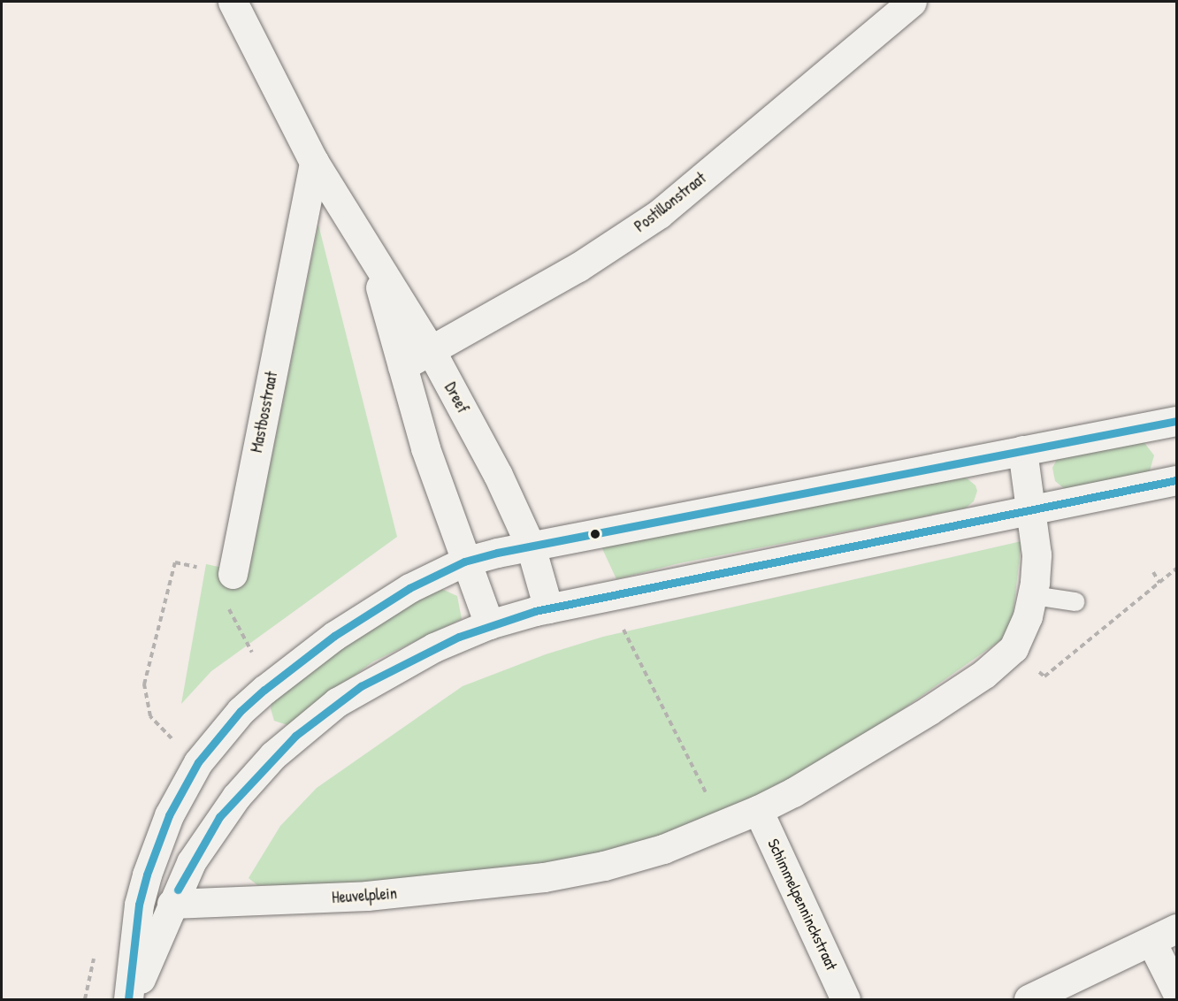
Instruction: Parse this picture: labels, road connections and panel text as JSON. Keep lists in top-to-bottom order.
{
  "streets": {
    "street": [
      "Postillonstraat",
      "Dreef",
      "Mastbosstraat",
      "Heuvelplein",
      "Schimmelpenninckstraat"
    ]
  },
  "crossings": [
    ["Postillonstraat", "Dreef"],
    ["Dreef", "Mastbosstraat"],
    ["Heuvelplein", "Schimmelpenninckstraat"]
  ]
}
